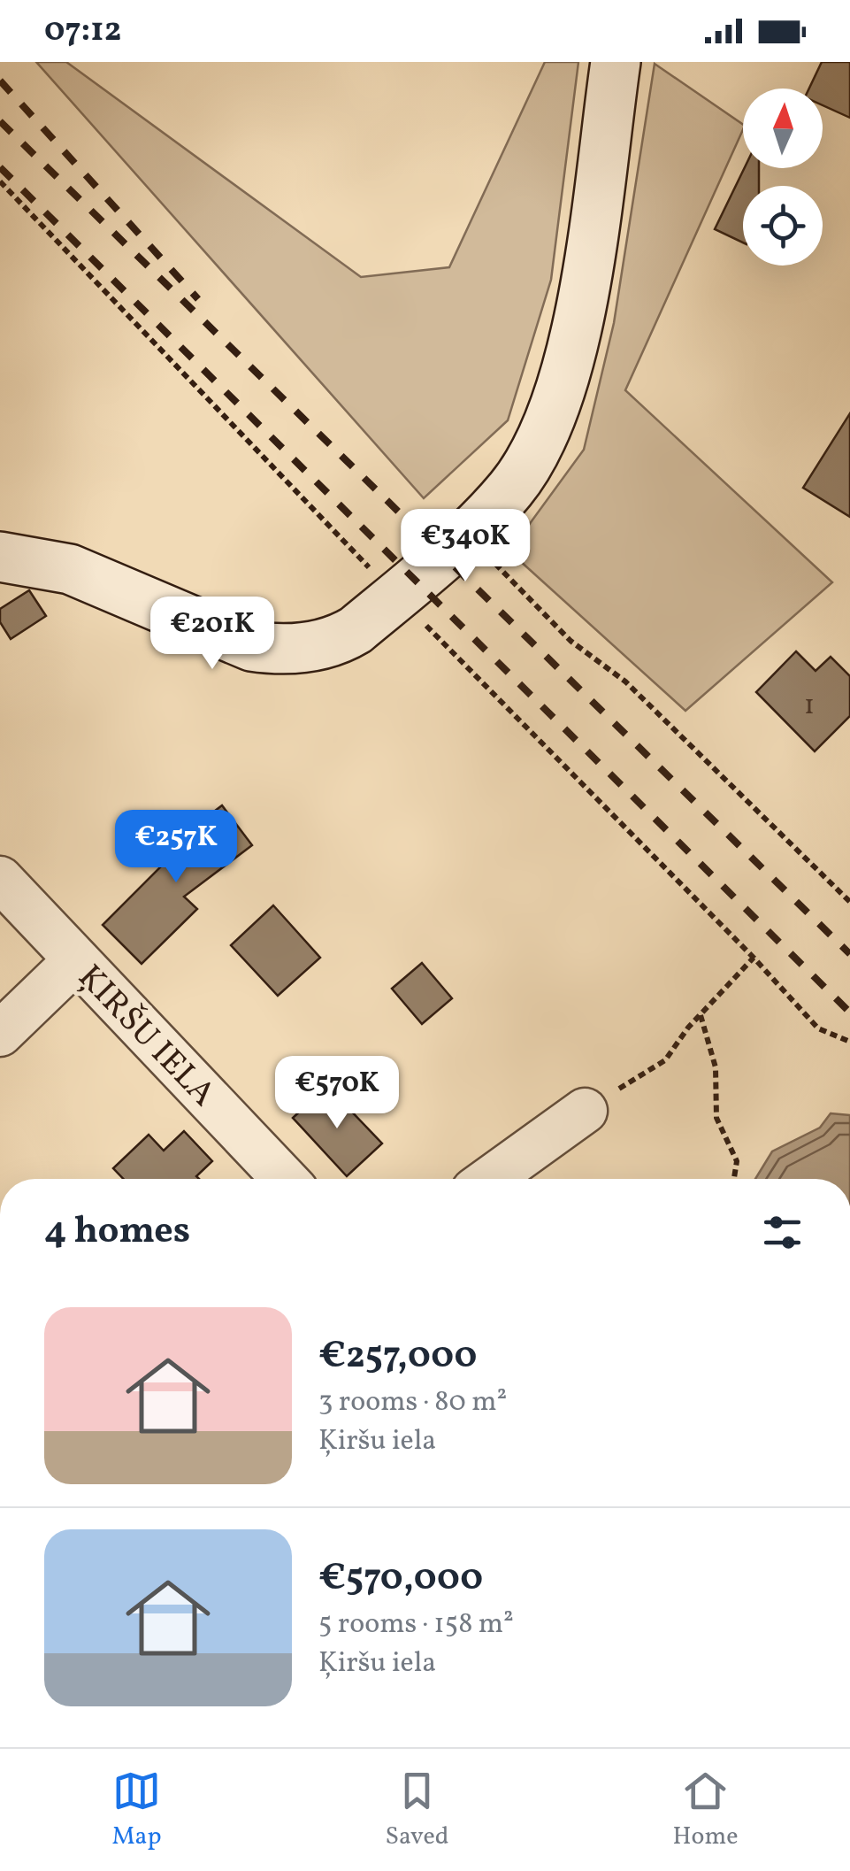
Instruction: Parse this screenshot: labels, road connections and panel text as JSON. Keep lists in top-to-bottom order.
{
  "streets": {
    "street": ["ĶIRŠU IELA"]
  },
  "house_numbers": ["1"],
  "north": "top",
  "page": {
    "status": "07:12",
    "price": [
      "€340K",
      "€201K",
      "€257K",
      "€570K"
    ],
    "heading": "4 homes",
    "list": [
      {
        "name": "€257,000",
        "note": "3 rooms · 80 m² · Ķiršu iela"
      },
      {
        "name": "€570,000",
        "note": "5 rooms · 158 m² · Ķiršu iela"
      }
    ],
    "tabs": ["Map", "Saved", "Home"]
  }
}
